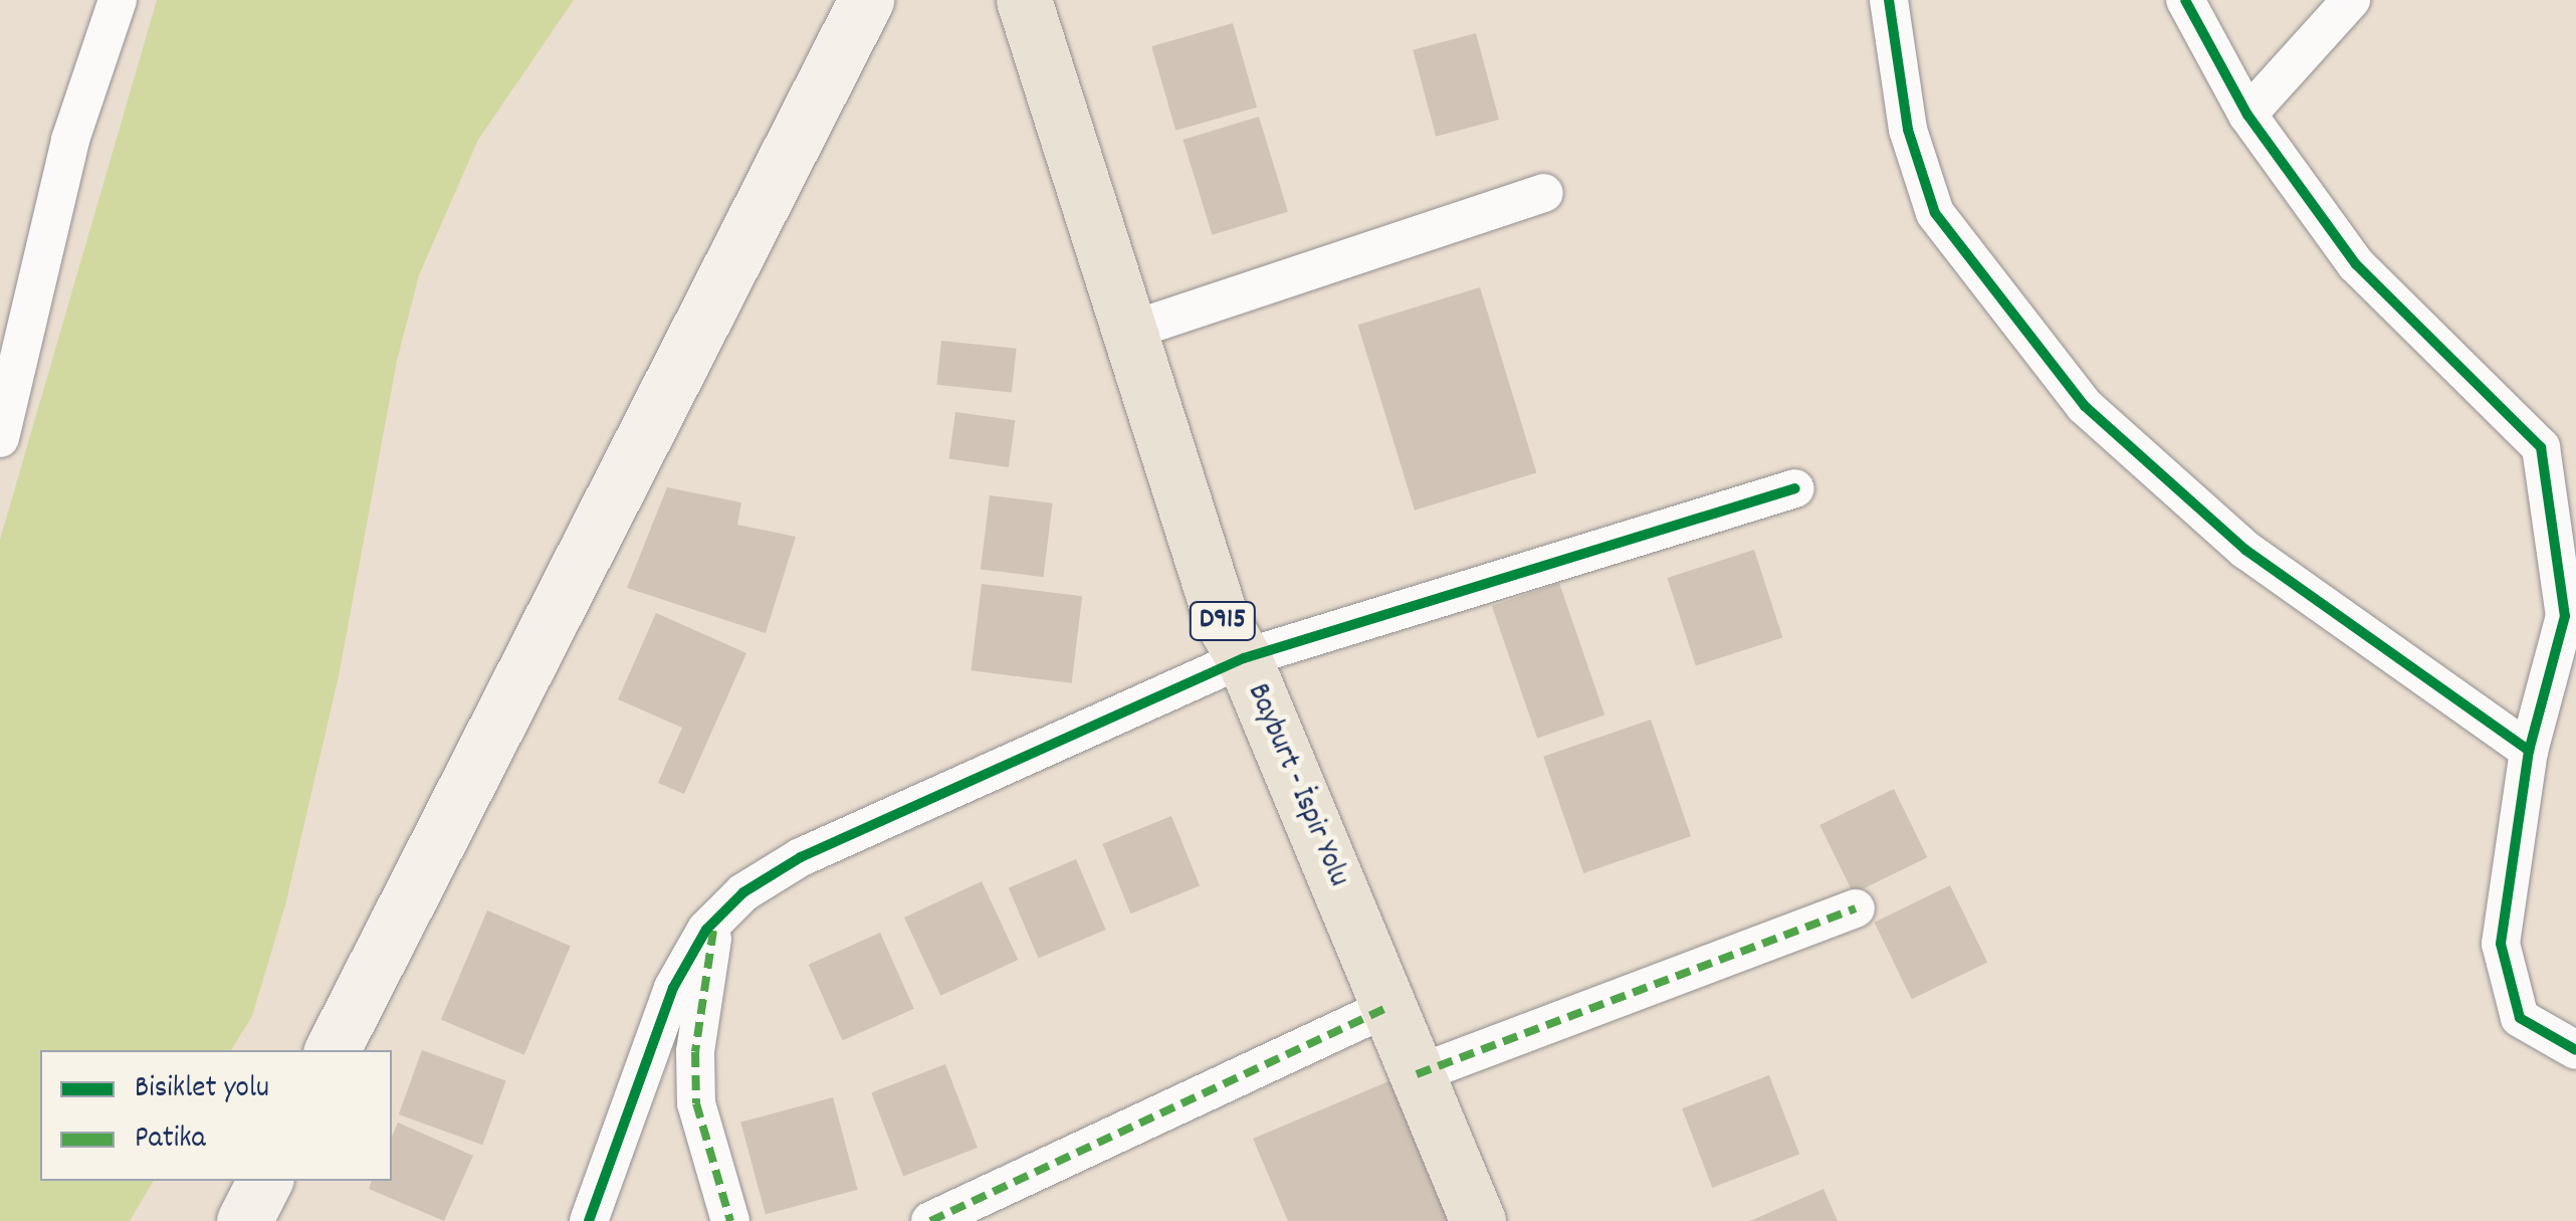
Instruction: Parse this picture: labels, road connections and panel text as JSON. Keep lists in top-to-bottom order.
{
  "streets": {
    "main road": ["D915", "Bayburt - İspir Yolu"]
  },
  "legend": ["Bisiklet yolu", "Patika"]
}
